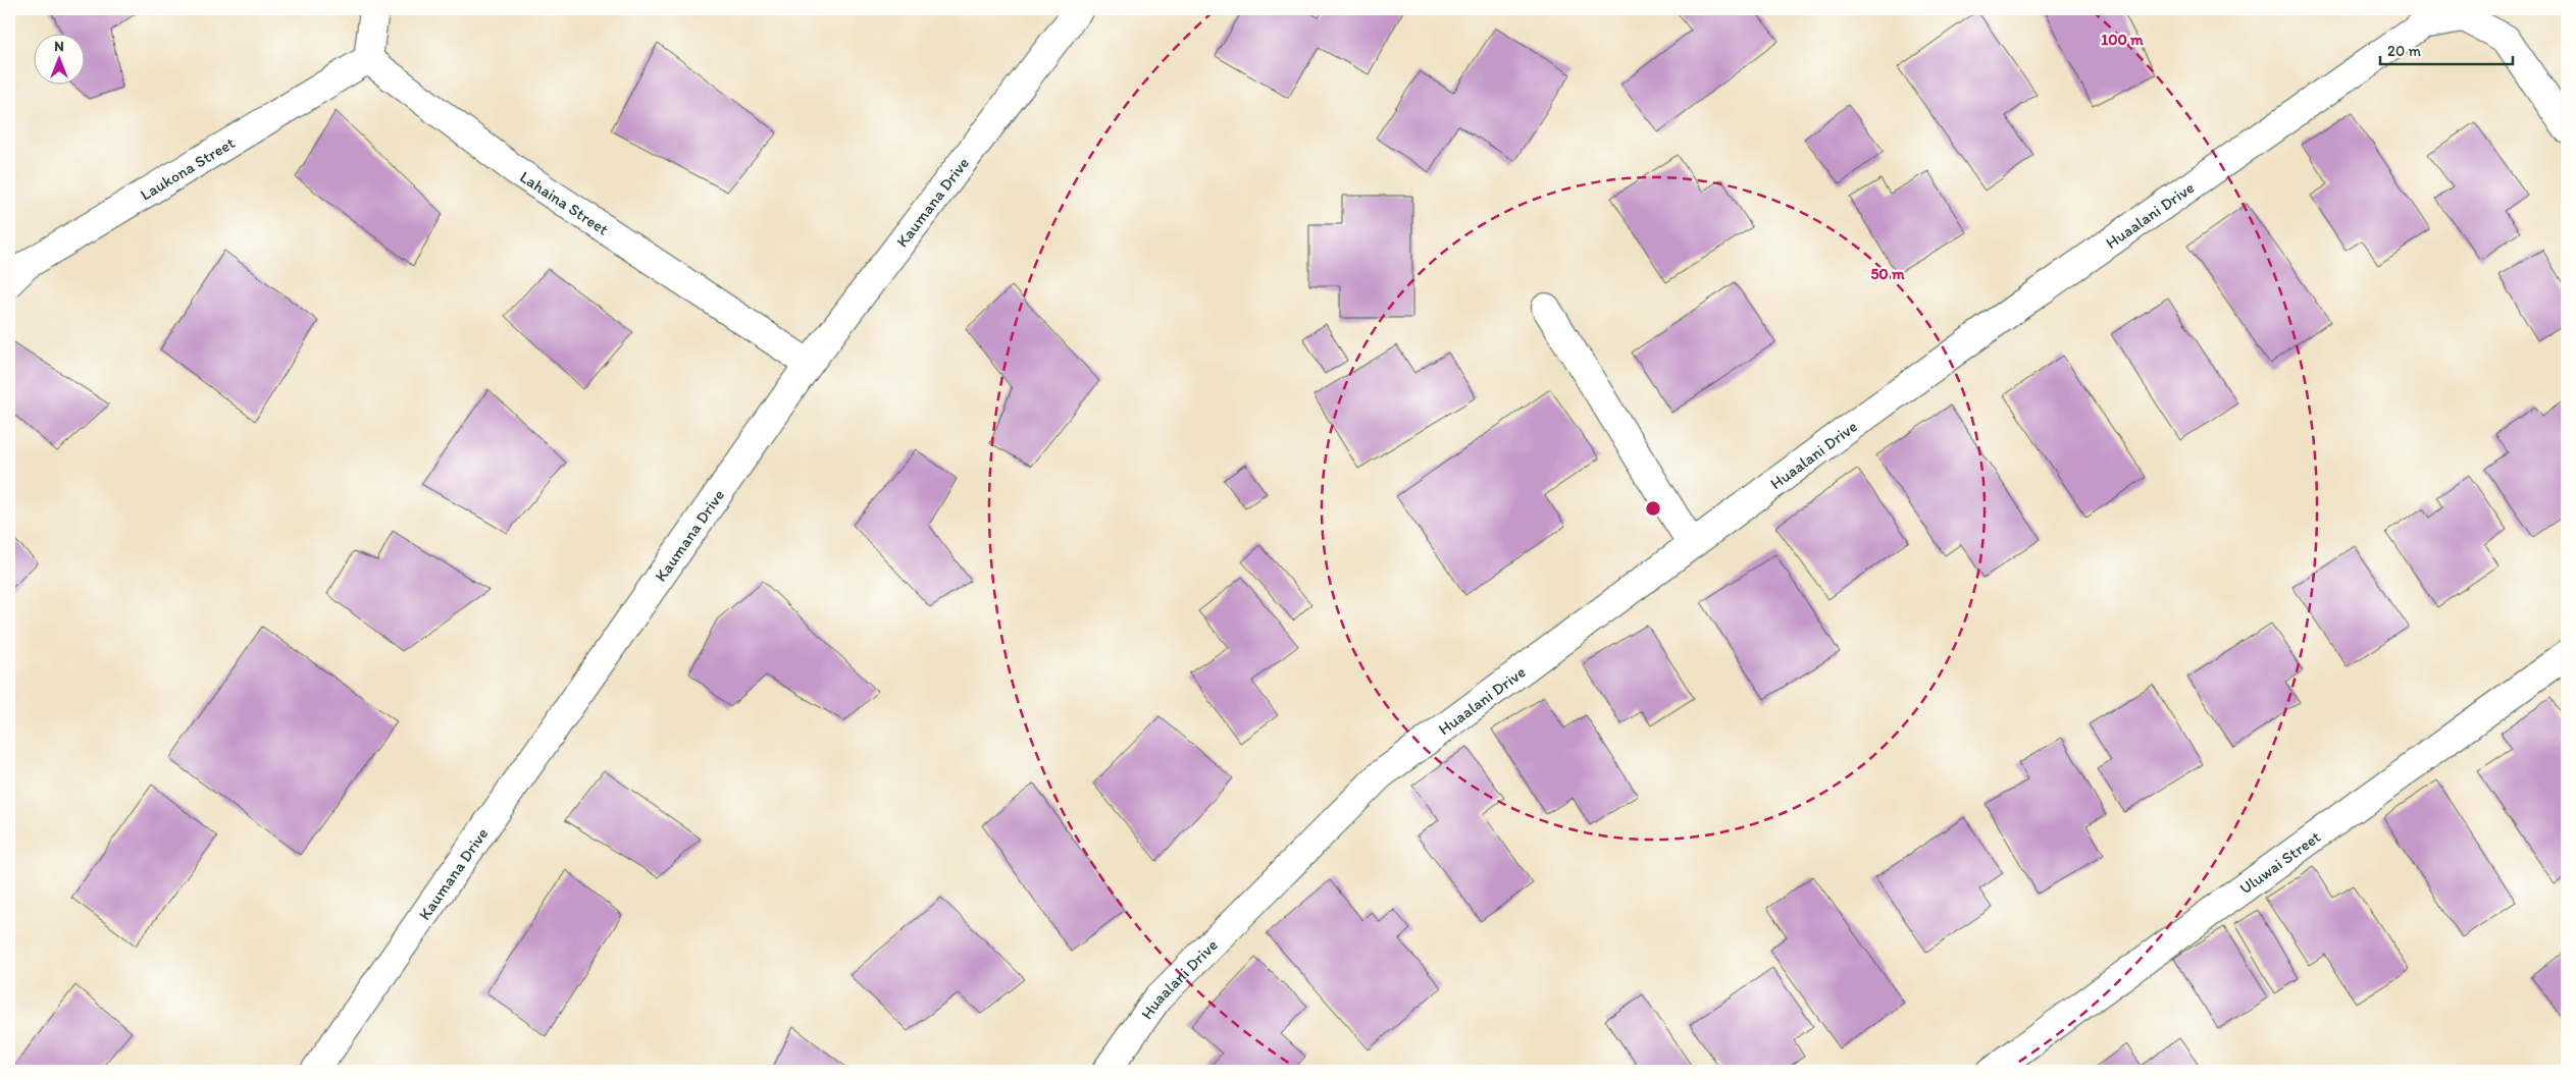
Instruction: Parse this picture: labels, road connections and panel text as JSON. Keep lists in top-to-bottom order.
{
  "streets": {
    "street": [
      "Laukona Street",
      "Kaumana Drive",
      "Lahaina Street",
      "Huaalani Drive",
      "Uluwai Street"
    ]
  },
  "crossings": [
    ["Laukona Street", "Lahaina Street"],
    ["Kaumana Drive", "Lahaina Street"]
  ],
  "scale_bar": "20 m",
  "north": "top",
  "rings": ["100 m", "50 m"]
}
